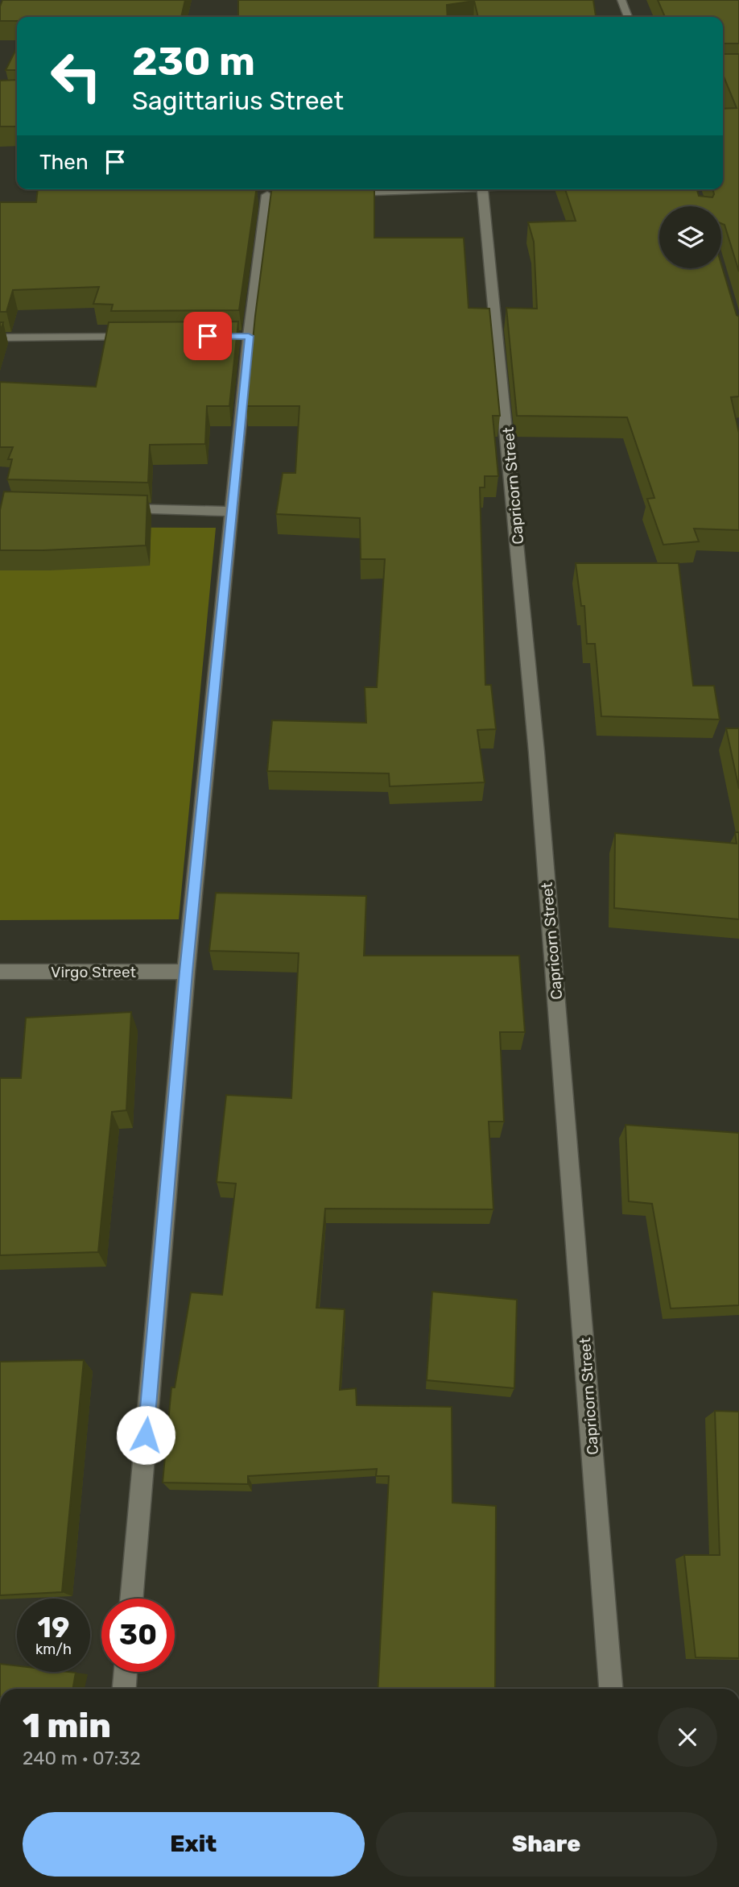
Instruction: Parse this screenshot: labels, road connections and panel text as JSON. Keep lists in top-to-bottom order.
{
  "streets": {
    "street": ["Capricorn Street", "Virgo Street"]
  },
  "page": {
    "turn": ["230 m", "Sagittarius Street"],
    "then": "Then",
    "speed": "19 km/h",
    "limit": "30",
    "heading": ["1 min", "240 m · 07:32"],
    "buttons": ["Exit", "Share"]
  }
}
